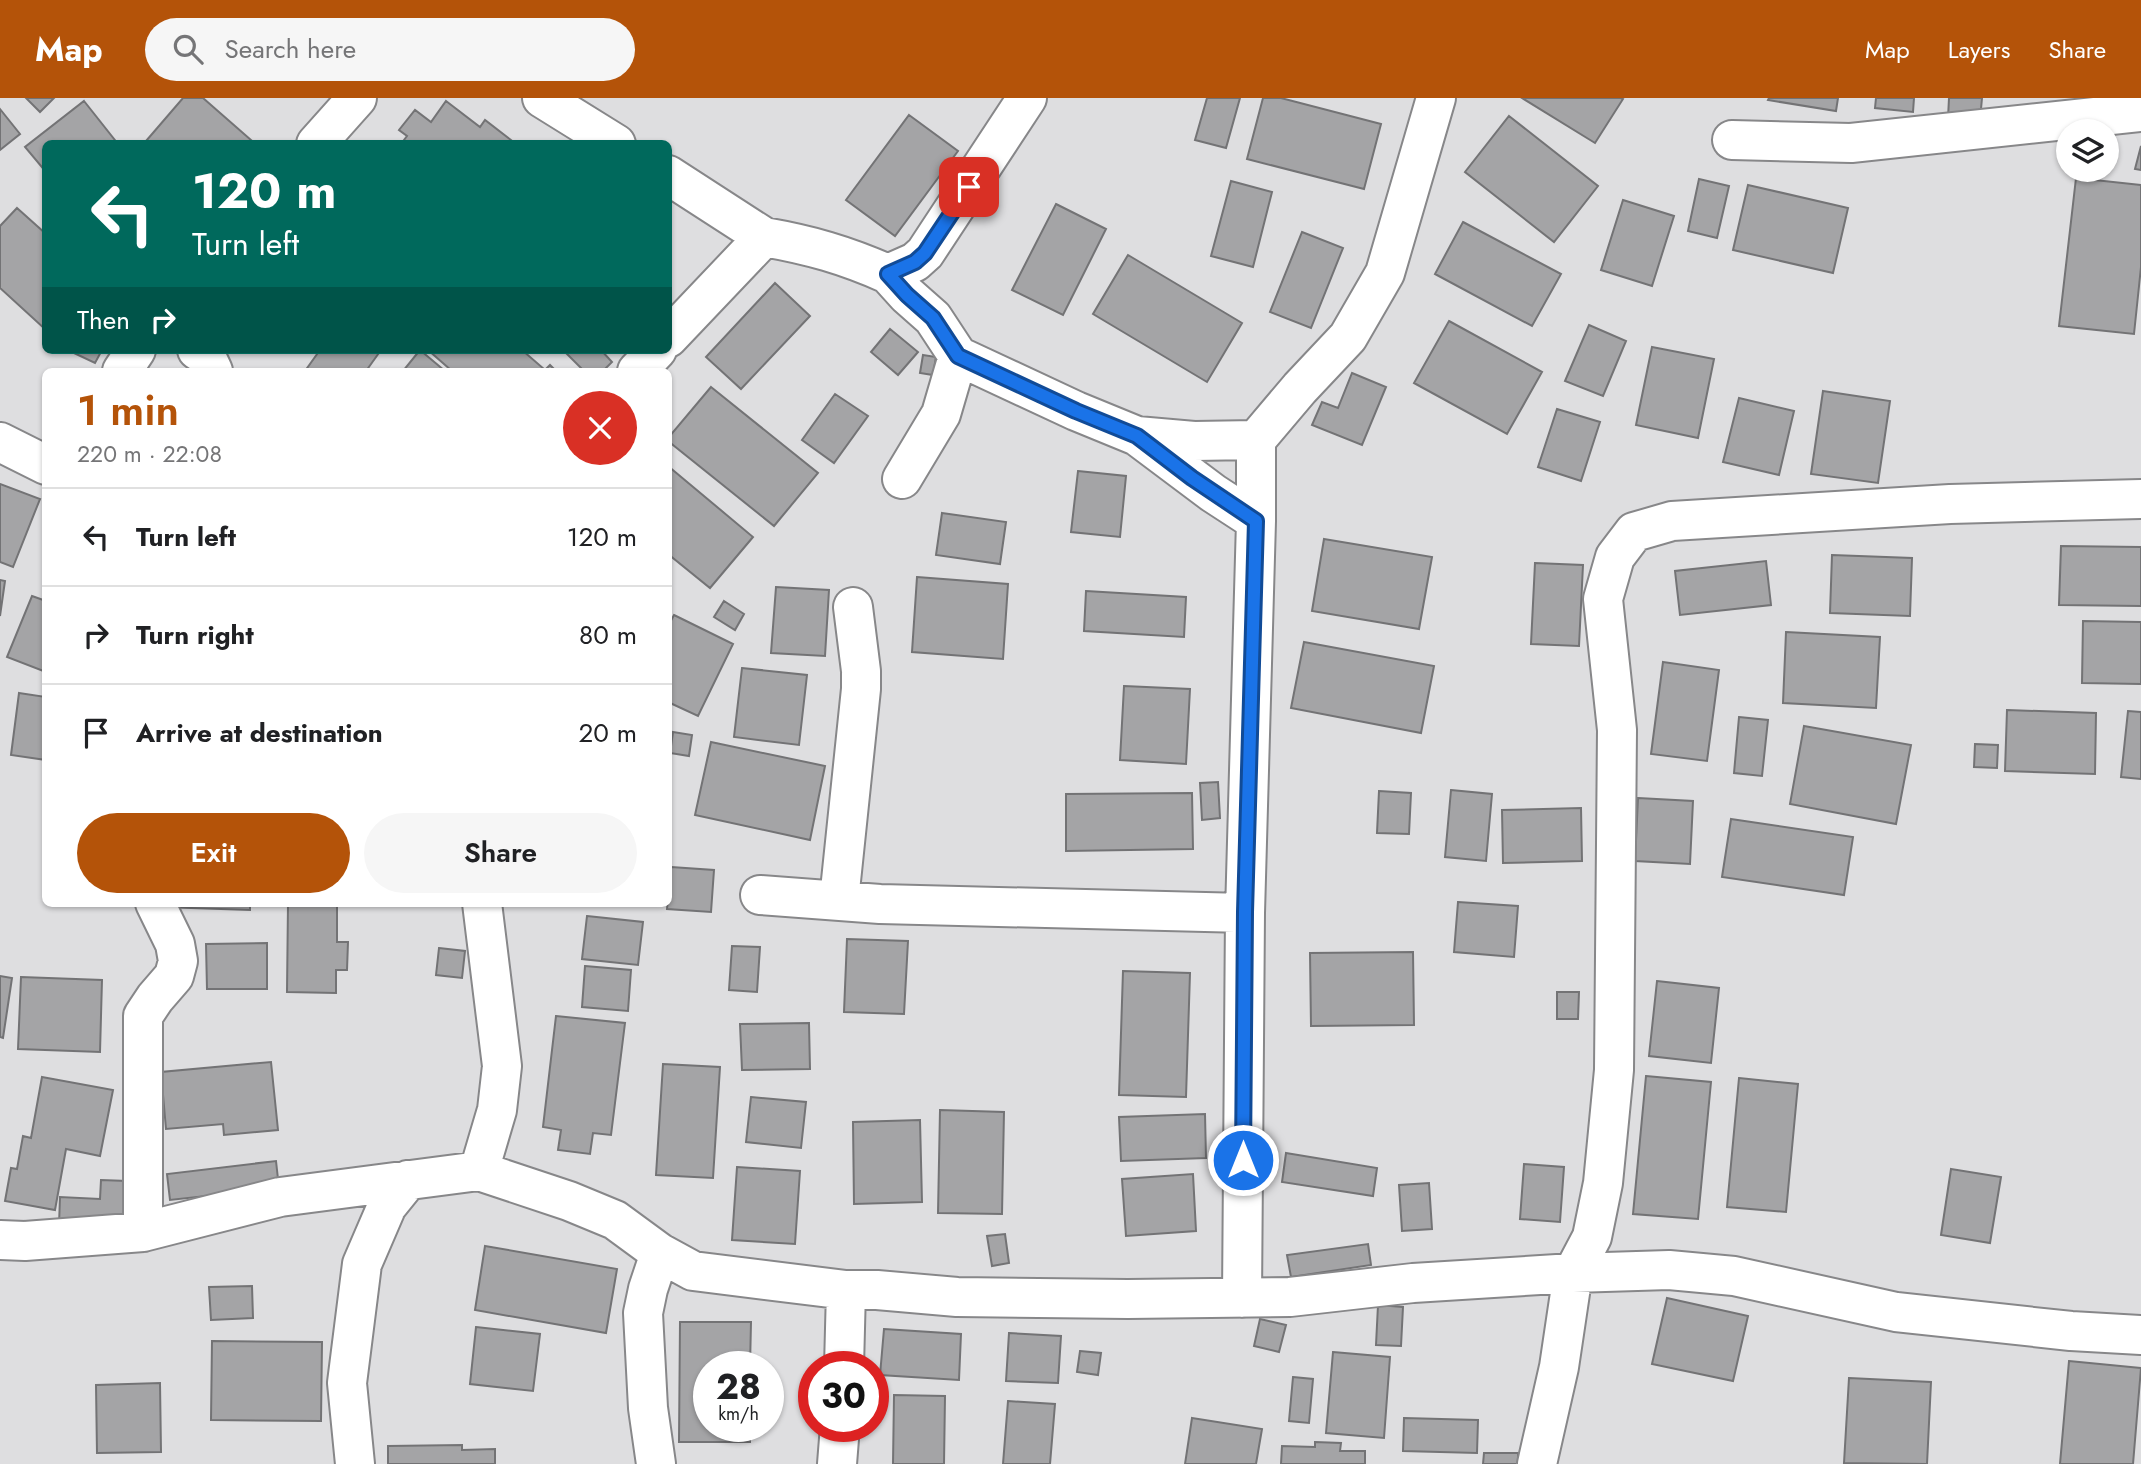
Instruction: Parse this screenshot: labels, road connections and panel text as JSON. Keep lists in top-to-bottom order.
{
  "page": {
    "header": "Map",
    "search": "Search here",
    "nav": ["Map", "Layers", "Share"],
    "turn": ["120 m", "Turn left"],
    "then": "Then",
    "heading": ["1 min", "220 m · 22:08"],
    "list": [
      {
        "name": "Turn left",
        "value": "120 m"
      },
      {
        "name": "Turn right",
        "value": "80 m"
      },
      {
        "name": "Arrive at destination",
        "value": "20 m"
      }
    ],
    "buttons": ["Exit", "Share"],
    "speed": "28 km/h",
    "limit": "30"
  }
}
